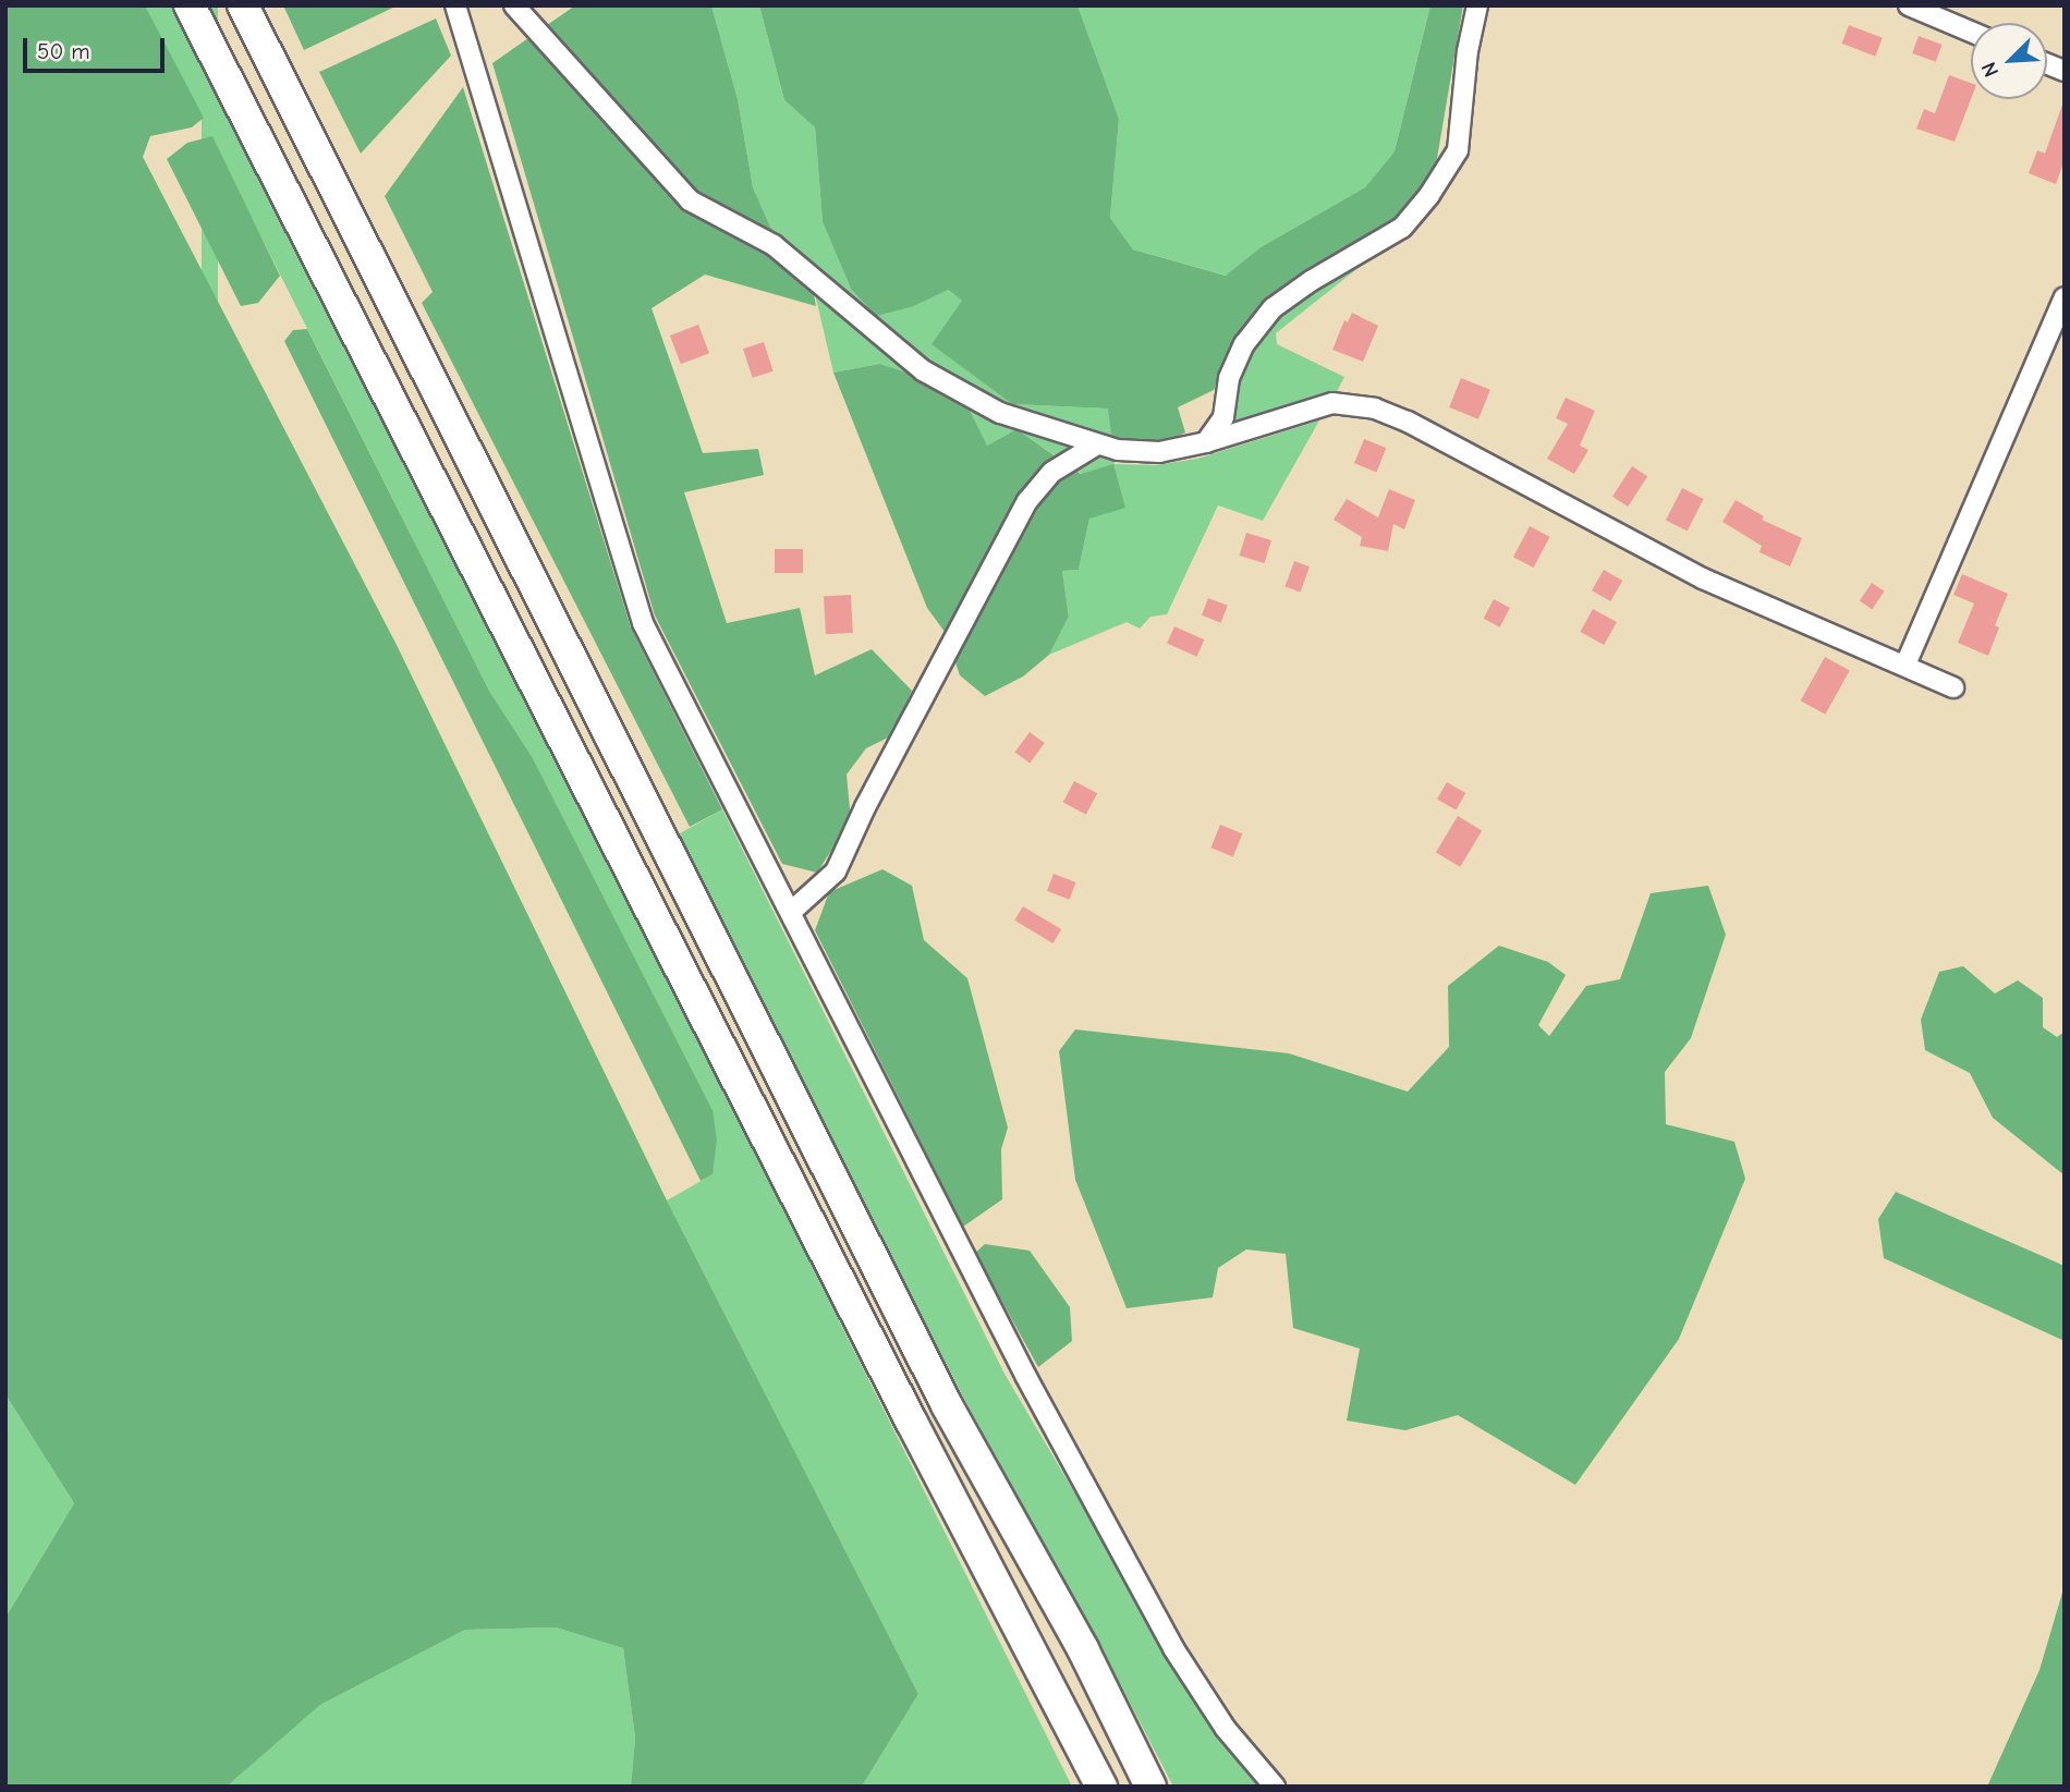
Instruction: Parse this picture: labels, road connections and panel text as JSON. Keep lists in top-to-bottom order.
{
  "scale_bar": "50 m",
  "north": "bottom left"
}
